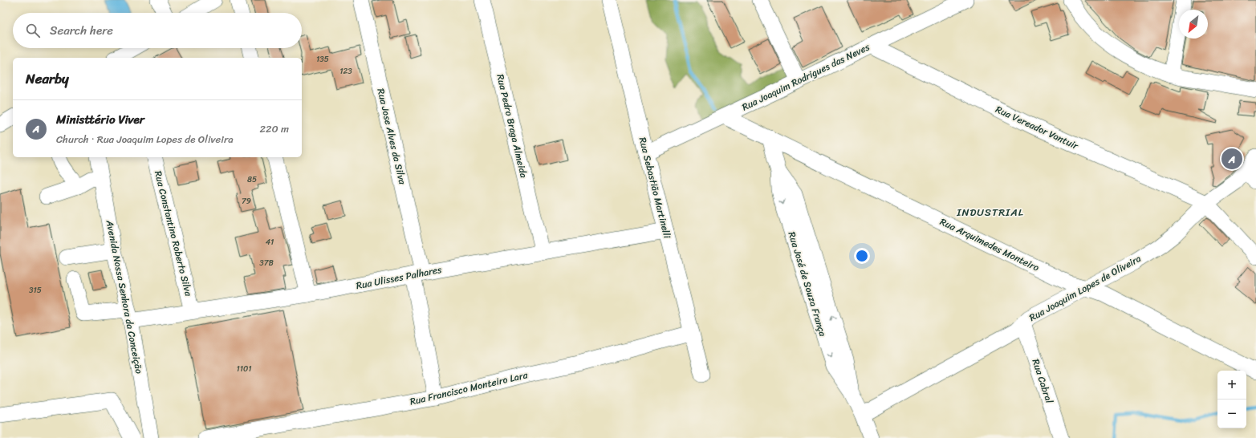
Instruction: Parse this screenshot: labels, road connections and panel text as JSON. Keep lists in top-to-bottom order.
{
  "streets": {
    "street": [
      "Rua Joaquim Rodrigues das Neves",
      "Rua Pedro Braga Almeida",
      "Rua Vereador Vantuir",
      "Rua Jose Alves da Silva",
      "Rua Sebastião Martinelli",
      "Rua Constantino Roberto Silva",
      "Rua Arquimedes Monteiro",
      "Rua Ulisses Palhares",
      "Rua José de Souza França",
      "Rua Joaquim Lopes de Oliveira",
      "Avenida Nossa Senhora da Conceição",
      "Rua Cabral",
      "Rua Francisco Monteiro Lara"
    ]
  },
  "crossings": [
    ["Rua Joaquim Rodrigues das Neves", "Rua Vereador Vantuir"],
    ["Rua Joaquim Rodrigues das Neves", "Rua Sebastião Martinelli"],
    ["Rua Joaquim Rodrigues das Neves", "Rua Arquimedes Monteiro"],
    ["Rua Pedro Braga Almeida", "Rua Ulisses Palhares"],
    ["Rua Vereador Vantuir", "Rua Joaquim Lopes de Oliveira"],
    ["Rua Jose Alves da Silva", "Rua Ulisses Palhares"],
    ["Rua Jose Alves da Silva", "Rua Francisco Monteiro Lara"],
    ["Rua Sebastião Martinelli", "Rua Ulisses Palhares"],
    ["Rua Sebastião Martinelli", "Rua Francisco Monteiro Lara"],
    ["Rua Constantino Roberto Silva", "Rua Ulisses Palhares"],
    ["Rua Arquimedes Monteiro", "Rua José de Souza França"],
    ["Rua Arquimedes Monteiro", "Rua Joaquim Lopes de Oliveira"],
    ["Rua Ulisses Palhares", "Avenida Nossa Senhora da Conceição"],
    ["Rua José de Souza França", "Rua Joaquim Lopes de Oliveira"],
    ["Rua Joaquim Lopes de Oliveira", "Rua Cabral"]
  ],
  "districts": ["INDUSTRIAL"],
  "house_numbers": [
    "135",
    "123",
    "85",
    "79",
    "41",
    "37B",
    "315",
    "1101"
  ],
  "north": "bottom left",
  "page": {
    "search": "Search here",
    "heading": "Nearby",
    "list": [
      {
        "mark": "A",
        "name": "Ministtério Viver",
        "note": "Church · Rua Joaquim Lopes de Oliveira",
        "value": "220 m"
      }
    ],
    "pins": "A",
    "map_buttons": ["+", "−"]
  }
}
